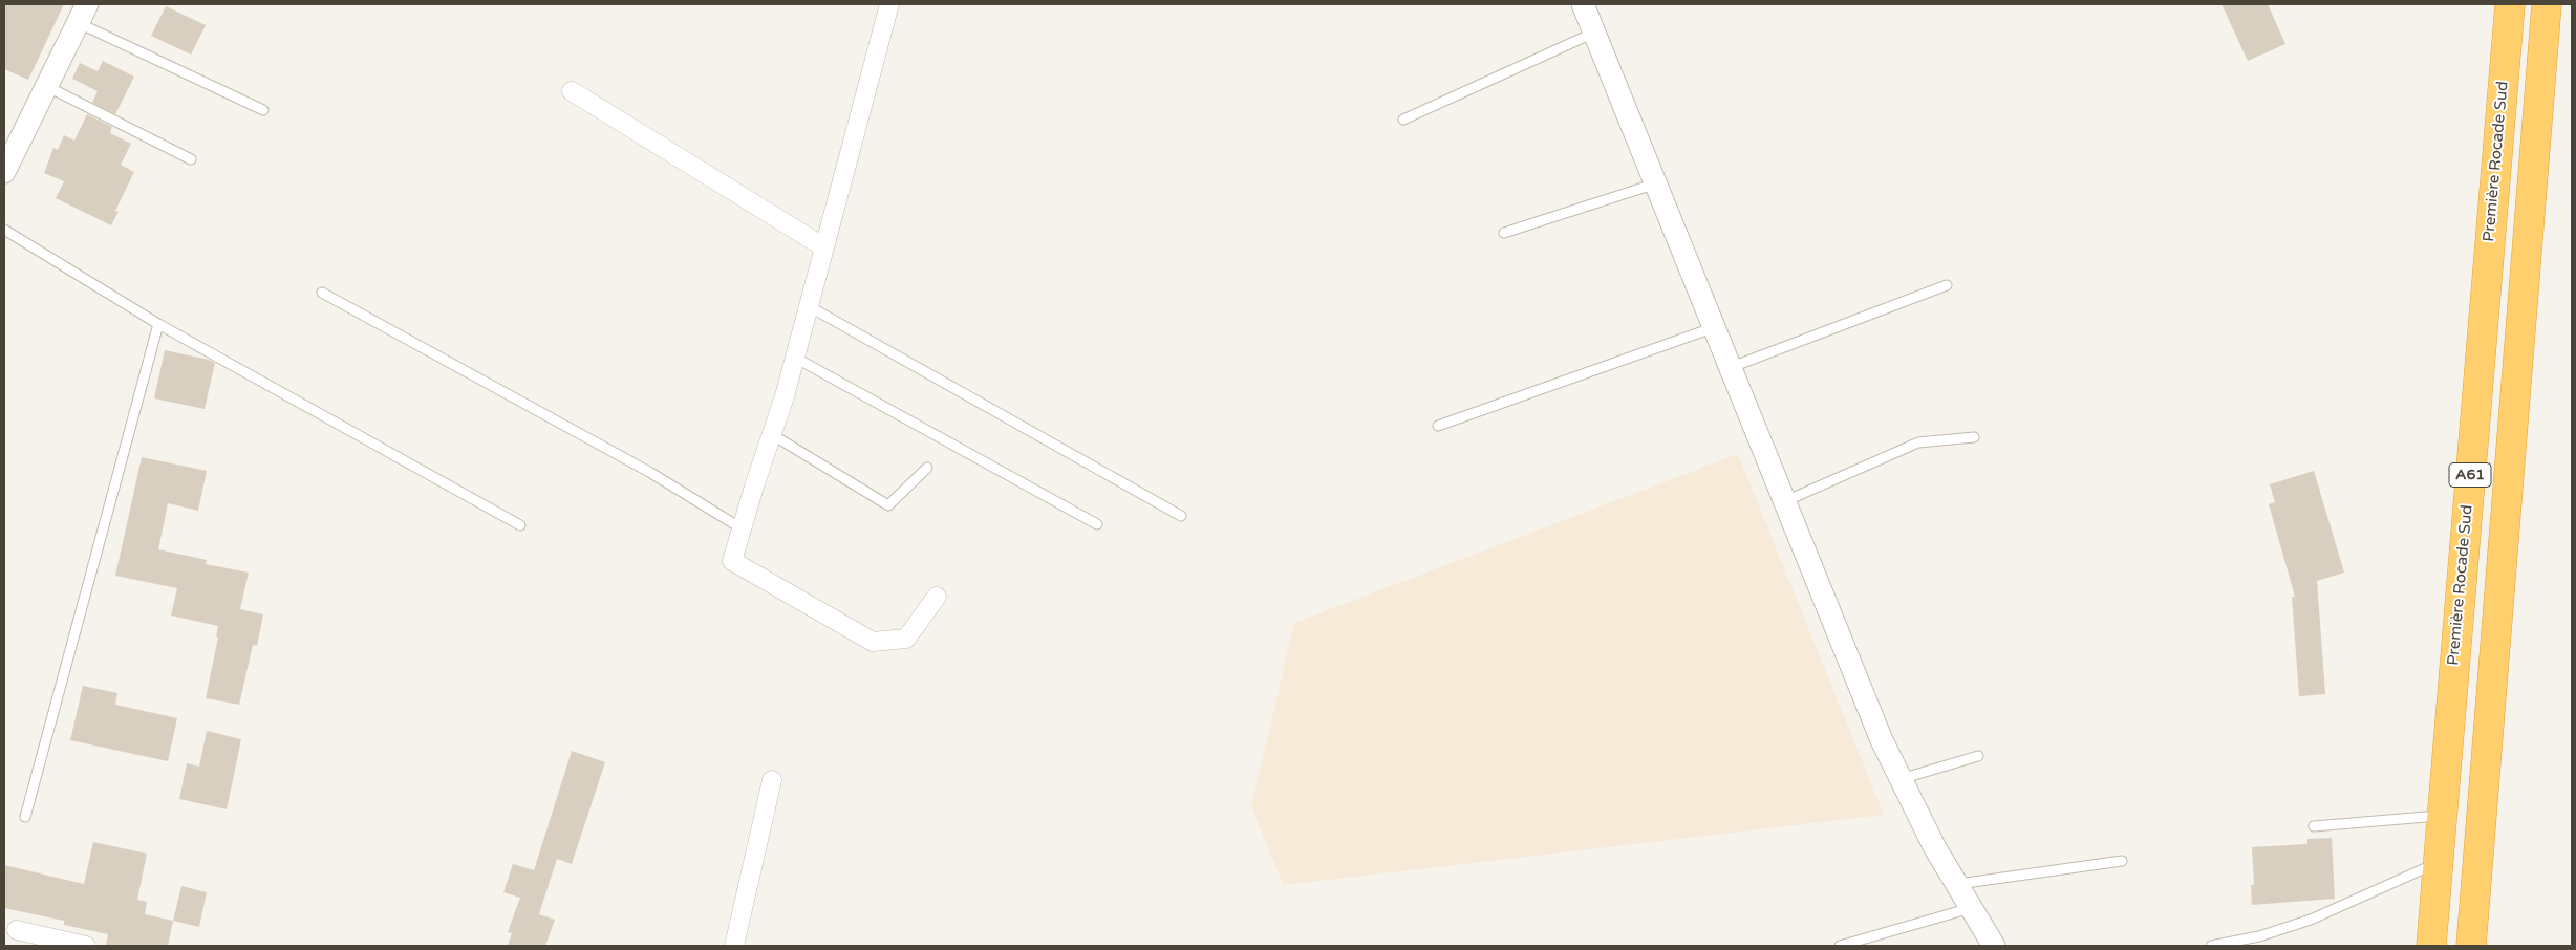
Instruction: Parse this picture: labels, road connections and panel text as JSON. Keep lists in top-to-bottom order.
{
  "streets": {
    "highway": ["Première Rocade Sud", "A61"]
  }
}
